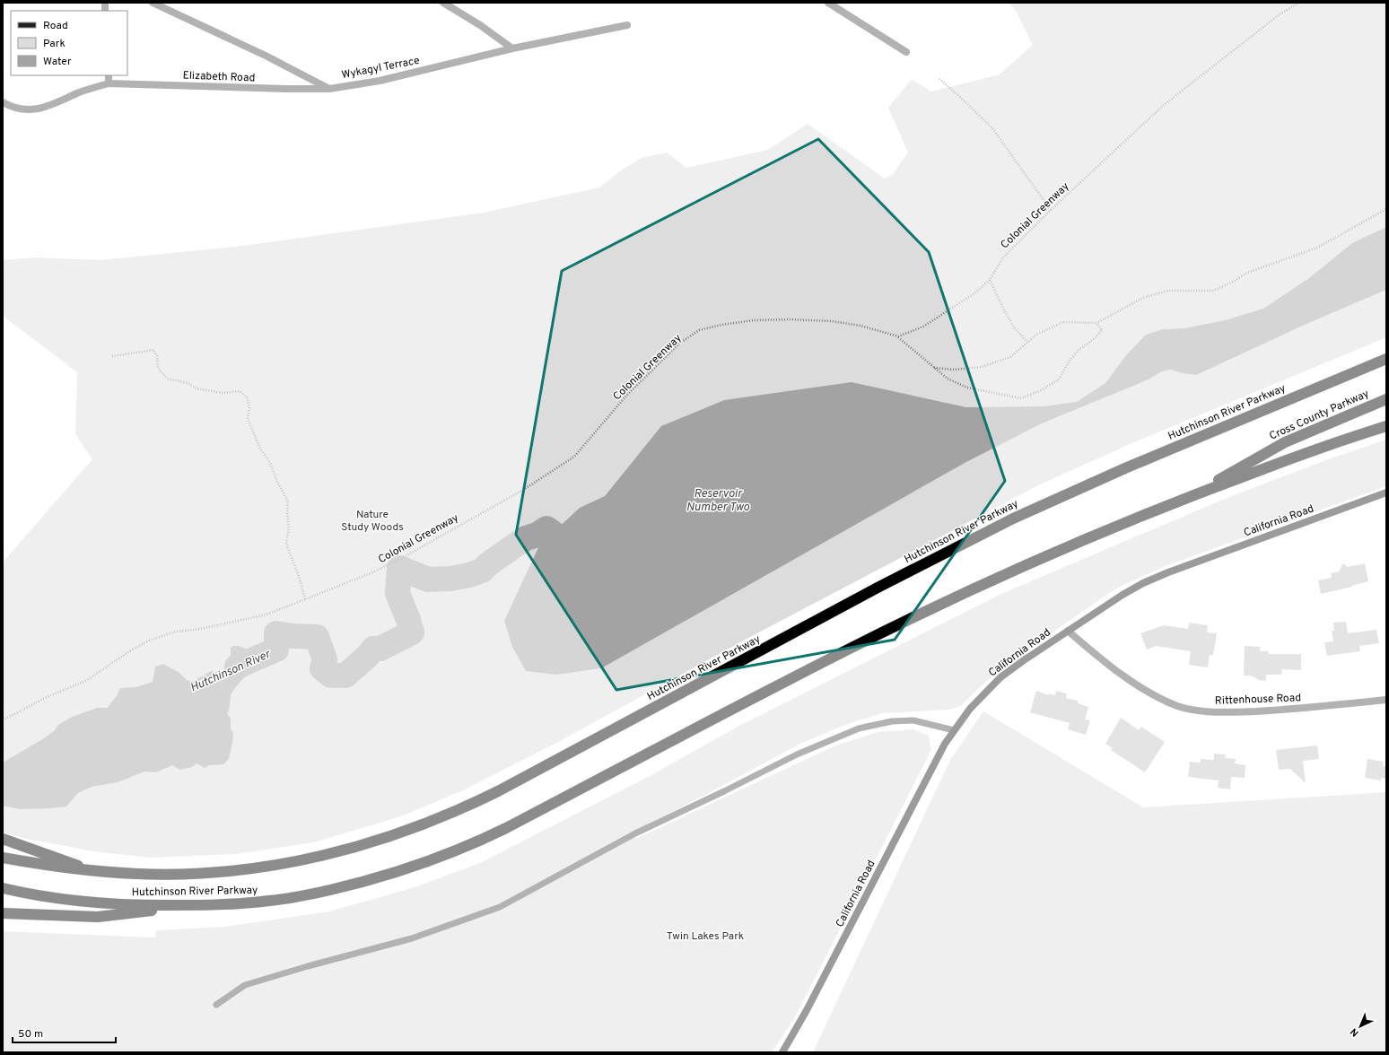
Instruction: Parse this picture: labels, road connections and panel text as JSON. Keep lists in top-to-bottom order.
{
  "streets": {
    "highway": ["Hutchinson River Parkway", "Cross County Parkway"],
    "main road": ["California Road"],
    "street": ["Wykagyl Terrace", "Elizabeth Road", "Rittenhouse Road"],
    "path": ["Colonial Greenway"]
  },
  "crossings": [
    ["Wykagyl Terrace", "Elizabeth Road"],
    ["Hutchinson River Parkway", "Cross County Parkway"],
    ["California Road", "Rittenhouse Road"]
  ],
  "water": ["Reservoir Number Two", "Hutchinson River"],
  "parks": ["Nature Study Woods", "Twin Lakes Park"],
  "legend": ["Road", "Park", "Water"],
  "scale_bar": "50 m",
  "north": "bottom left"
}
